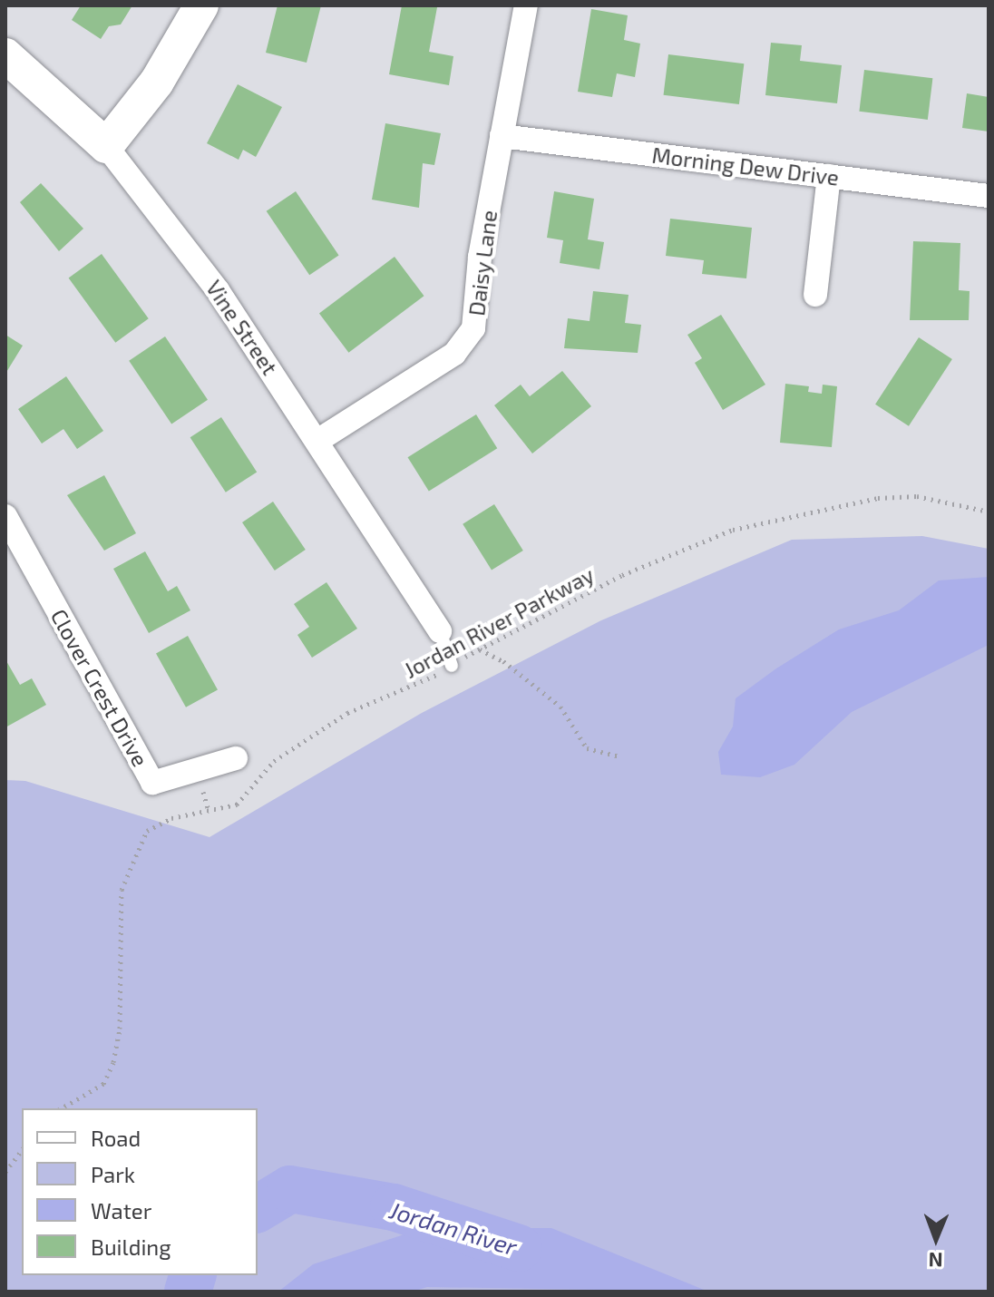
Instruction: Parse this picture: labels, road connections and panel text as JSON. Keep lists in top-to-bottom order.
{
  "streets": {
    "street": [
      "Morning Dew Drive",
      "Daisy Lane",
      "Vine Street",
      "Clover Crest Drive"
    ],
    "path": ["Jordan River Parkway"]
  },
  "crossings": [
    ["Morning Dew Drive", "Daisy Lane"],
    ["Daisy Lane", "Vine Street"]
  ],
  "water": ["Jordan River"],
  "legend": [
    "Road",
    "Park",
    "Water",
    "Building"
  ],
  "north": "bottom"
}
